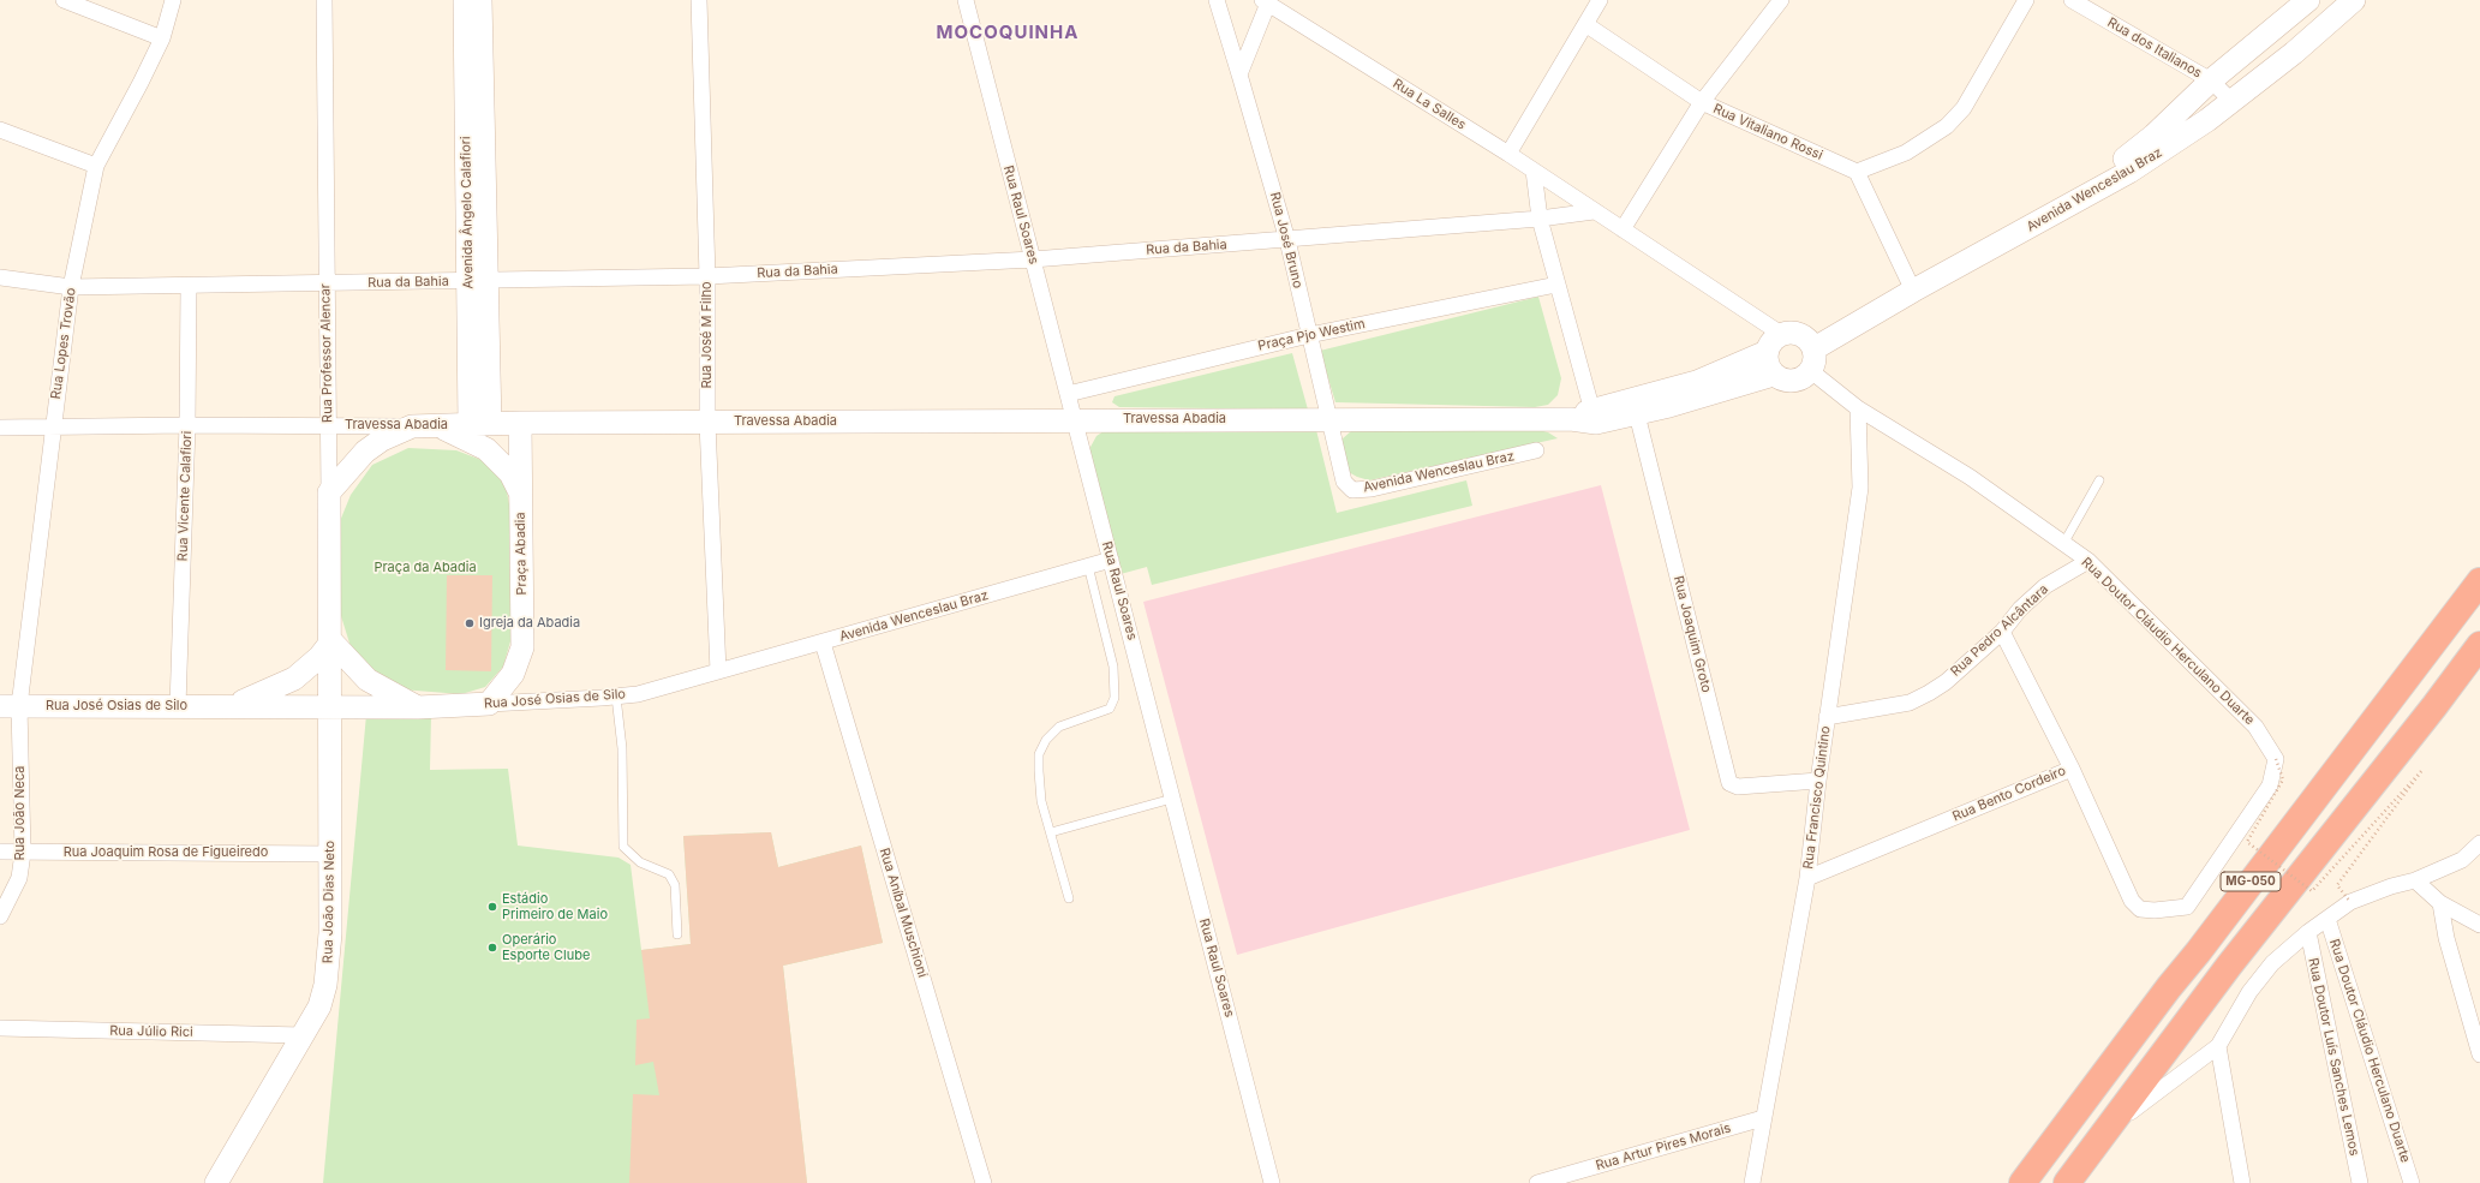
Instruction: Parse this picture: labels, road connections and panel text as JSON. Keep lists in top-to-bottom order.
{
  "streets": {
    "highway": ["MG-050"],
    "street": [
      "Rua dos Italianos",
      "Rua La Salles",
      "Rua Vitaliano Rossi",
      "Avenida Wenceslau Braz",
      "Avenida Ângelo Calafiori",
      "Rua Raul Soares",
      "Rua José Bruno",
      "Rua da Bahia",
      "Rua José M Filho",
      "Praça Pjo Westim",
      "Rua Lopes Trovão",
      "Rua Professor Alencar",
      "Travessa Abadia",
      "Rua Vicente Calafiori",
      "Praça Abadia",
      "Rua Pedro Alcântara",
      "Rua Joaquim Groto",
      "Rua Doutor Cláudio Herculano Duarte",
      "Rua José Osias de Silo",
      "Rua Bento Cordeiro",
      "Rua Francisco Quintino",
      "Rua João Neca",
      "Rua Joaquim Rosa de Figueiredo",
      "Rua João Dias Neto",
      "Rua Aníbal Muschioni",
      "Rua Júlio Rici",
      "Rua Doutor Luís Sanches Lemos",
      "Rua Artur Pires Morais"
    ]
  },
  "crossings": [
    ["Rua dos Italianos", "Avenida Wenceslau Braz"],
    ["Rua La Salles", "Rua da Bahia"],
    ["Avenida Wenceslau Braz", "Rua Raul Soares"],
    ["Avenida Wenceslau Braz", "Rua José Bruno"],
    ["Avenida Wenceslau Braz", "Rua José M Filho"],
    ["Avenida Wenceslau Braz", "Rua Doutor Cláudio Herculano Duarte"],
    ["Avenida Wenceslau Braz", "Rua José Osias de Silo"],
    ["Avenida Wenceslau Braz", "Rua Aníbal Muschioni"],
    ["Avenida Ângelo Calafiori", "Rua da Bahia"],
    ["Avenida Ângelo Calafiori", "Travessa Abadia"],
    ["Rua Raul Soares", "Rua da Bahia"],
    ["Rua Raul Soares", "Praça Pjo Westim"],
    ["Rua Raul Soares", "Travessa Abadia"],
    ["Rua José Bruno", "Rua da Bahia"],
    ["Rua José Bruno", "Praça Pjo Westim"],
    ["Rua José Bruno", "Travessa Abadia"],
    ["Rua da Bahia", "Rua José M Filho"],
    ["Rua da Bahia", "Rua Lopes Trovão"],
    ["Rua da Bahia", "Rua Professor Alencar"],
    ["Rua da Bahia", "Rua Vicente Calafiori"],
    ["Rua José M Filho", "Travessa Abadia"],
    ["Rua José M Filho", "Rua José Osias de Silo"],
    ["Rua Lopes Trovão", "Travessa Abadia"],
    ["Rua Lopes Trovão", "Rua José Osias de Silo"],
    ["Rua Lopes Trovão", "Rua João Neca"],
    ["Rua Professor Alencar", "Travessa Abadia"],
    ["Rua Professor Alencar", "Rua José Osias de Silo"],
    ["Rua Professor Alencar", "Rua João Dias Neto"],
    ["Travessa Abadia", "Rua Vicente Calafiori"],
    ["Travessa Abadia", "Praça Abadia"],
    ["Travessa Abadia", "Rua Joaquim Groto"],
    ["Rua Vicente Calafiori", "Rua José Osias de Silo"],
    ["Praça Abadia", "Rua José Osias de Silo"],
    ["Rua Pedro Alcântara", "Rua Doutor Cláudio Herculano Duarte"],
    ["Rua Pedro Alcântara", "Rua Bento Cordeiro"],
    ["Rua Pedro Alcântara", "Rua Francisco Quintino"],
    ["Rua Joaquim Groto", "Rua Francisco Quintino"],
    ["Rua Doutor Cláudio Herculano Duarte", "Rua Francisco Quintino"],
    ["Rua José Osias de Silo", "Rua João Neca"],
    ["Rua José Osias de Silo", "Rua João Dias Neto"],
    ["Rua Bento Cordeiro", "Rua Francisco Quintino"],
    ["Rua Francisco Quintino", "Rua Artur Pires Morais"],
    ["Rua João Neca", "Rua Joaquim Rosa de Figueiredo"],
    ["Rua Joaquim Rosa de Figueiredo", "Rua João Dias Neto"],
    ["Rua João Dias Neto", "Rua Júlio Rici"]
  ],
  "districts": ["MOCOQUINHA"],
  "parks": ["Praça da Abadia"],
  "places": ["Igreja da Abadia", "Estádio Primeiro de Maio", "Operário Esporte Clube"]
}
